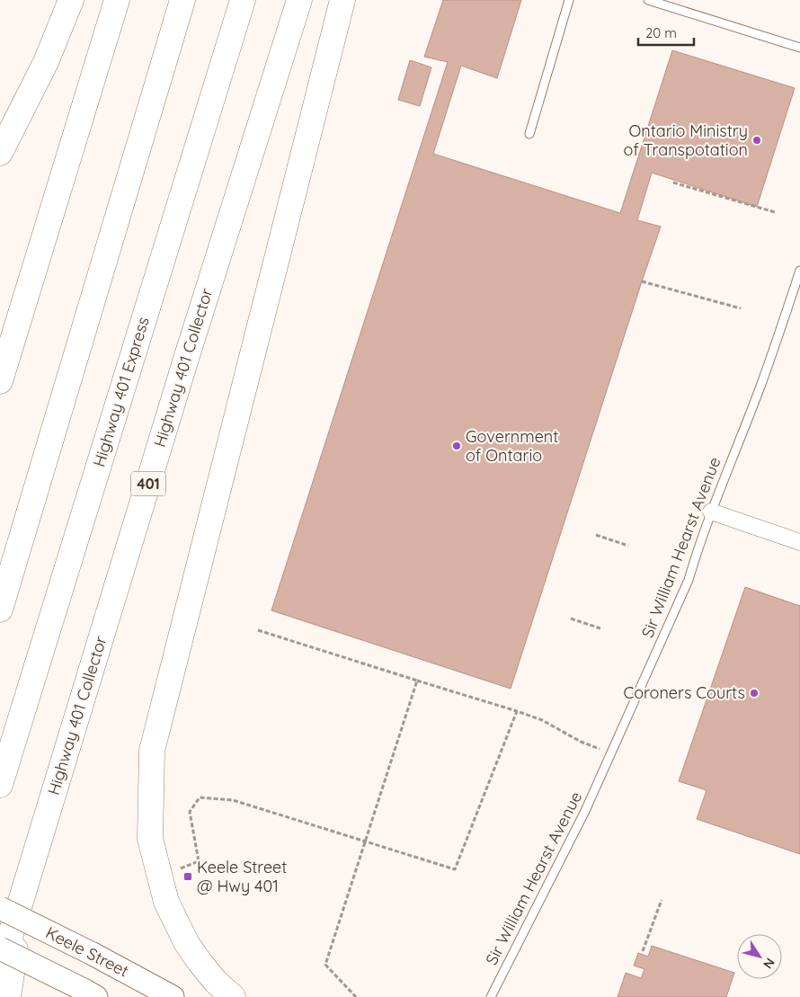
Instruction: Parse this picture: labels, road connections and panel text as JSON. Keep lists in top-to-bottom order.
{
  "streets": {
    "highway": ["Highway 401 Collector", "Highway 401 Express", "401"],
    "main road": ["Keele Street"],
    "lane": ["Sir William Hearst Avenue"]
  },
  "places": {
    "other": ["Ontario Ministry of Transpotation", "Government of Ontario", "Coroners Courts"],
    "transit": ["Keele Street @ Hwy 401"]
  },
  "scale_bar": "20 m",
  "north": "bottom right"
}
